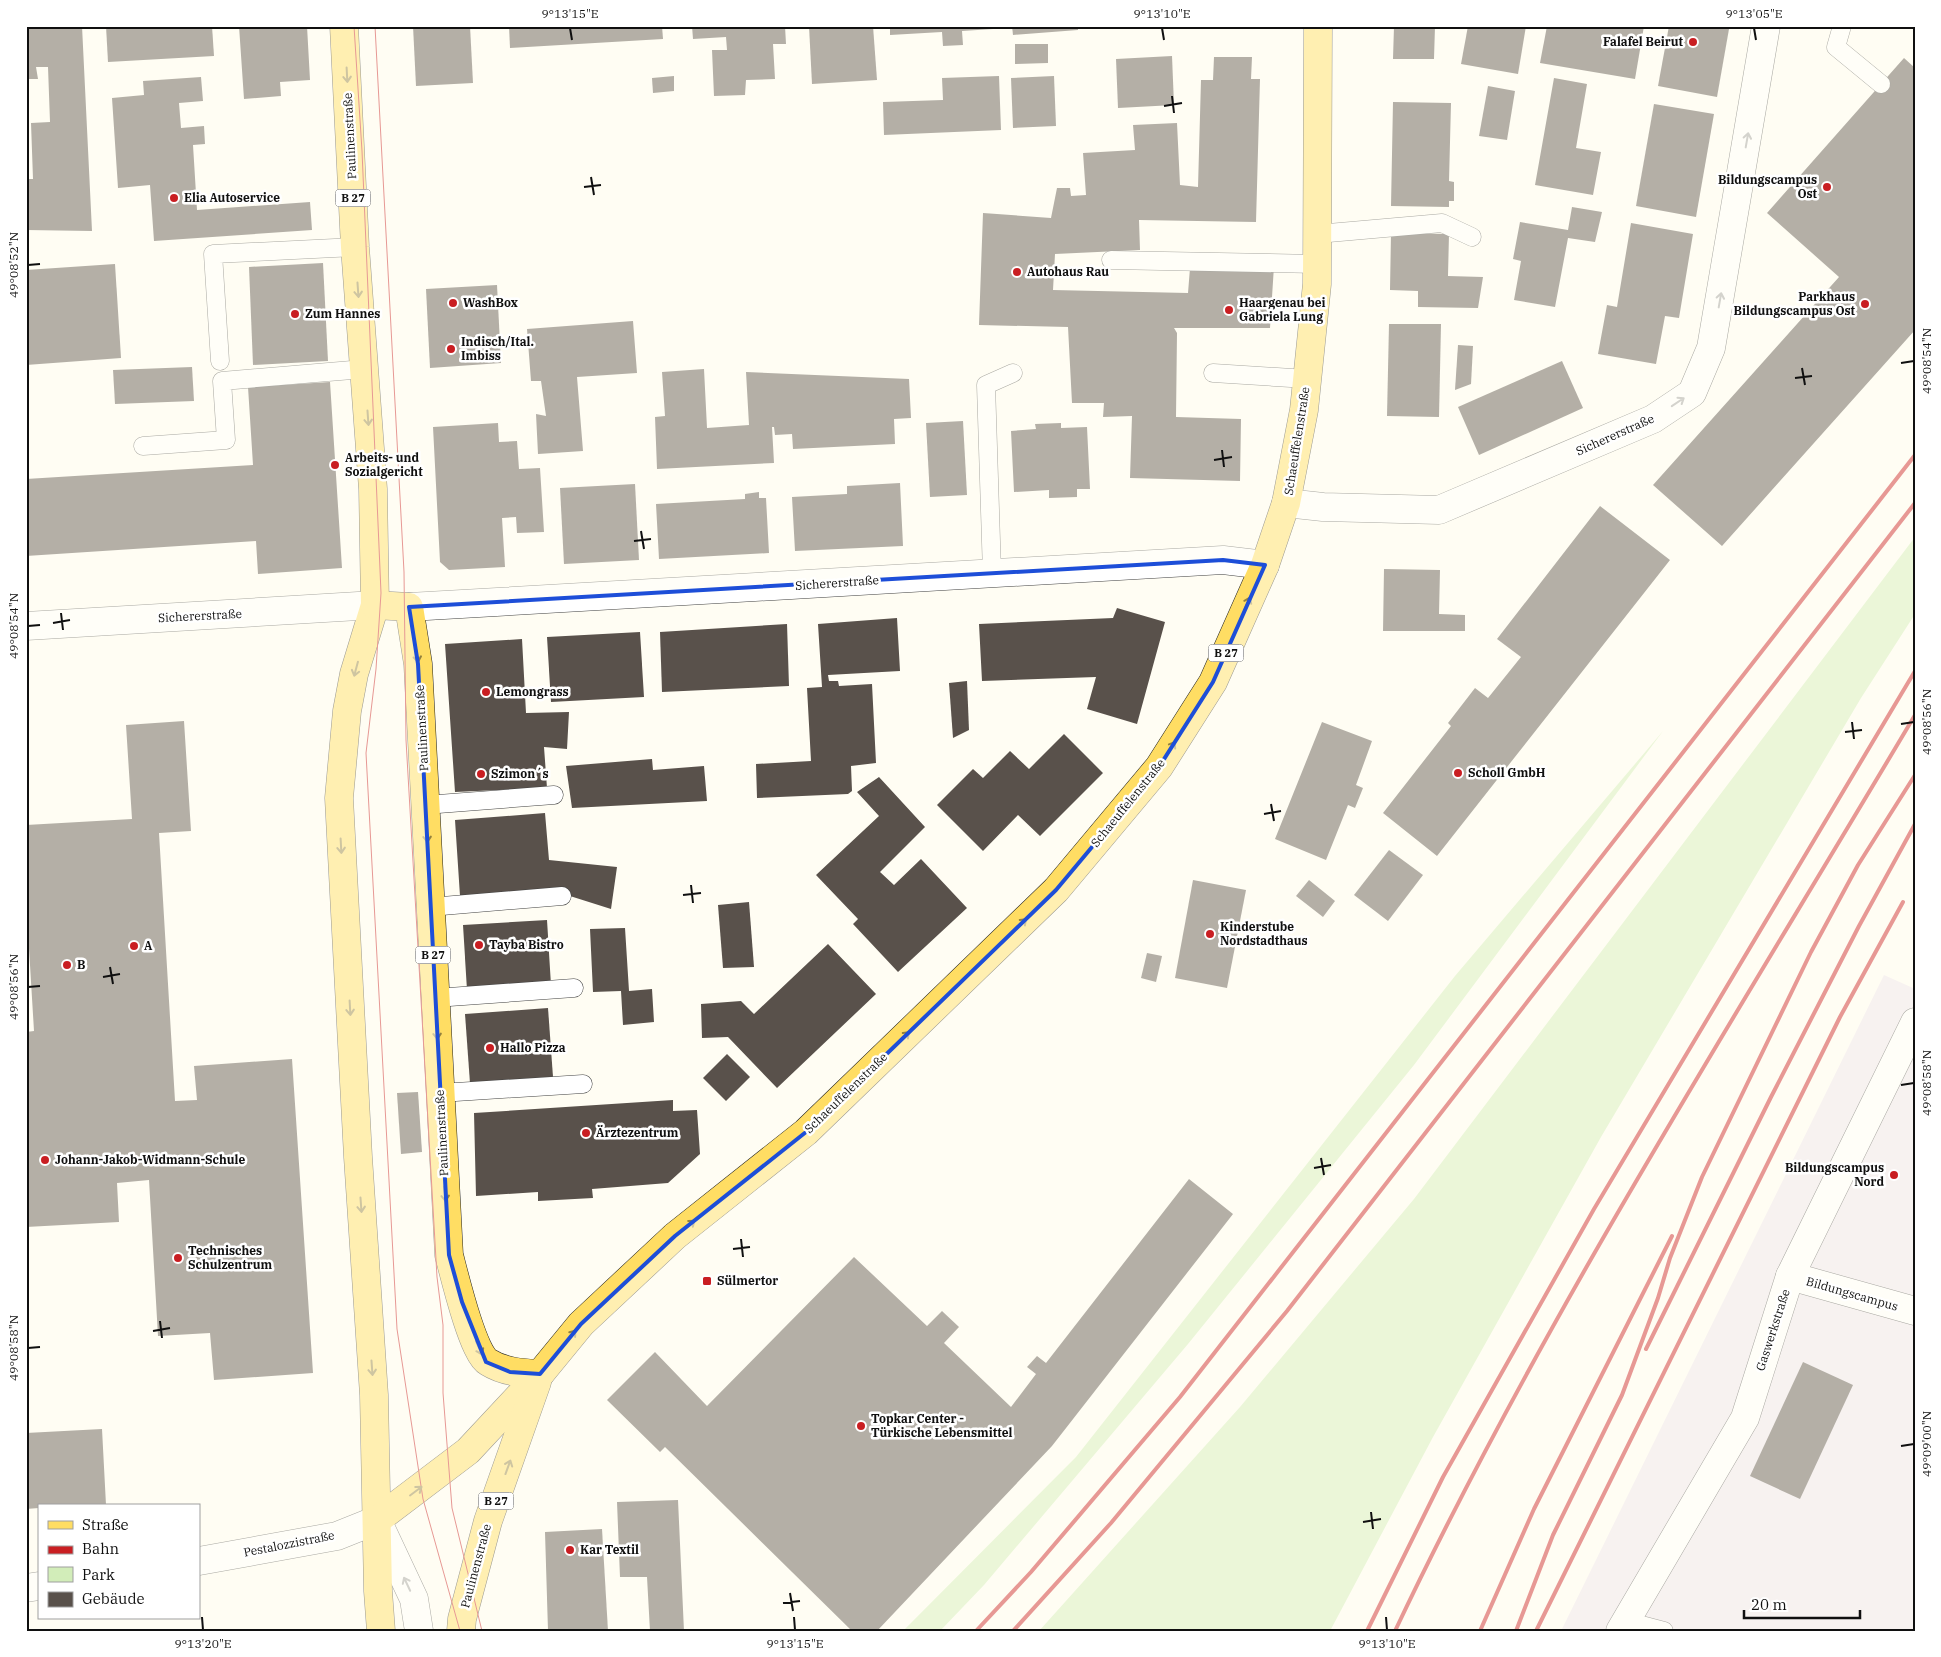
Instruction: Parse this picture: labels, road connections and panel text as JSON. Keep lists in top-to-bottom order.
{
  "streets": {
    "main road": ["Paulinenstraße", "B 27", "Schaeuffelenstraße"],
    "street": [
      "Sichererstraße",
      "Bildungscampus",
      "Gaswerkstraße",
      "Pestalozzistraße"
    ]
  },
  "crossings": [
    ["Paulinenstraße", "Sichererstraße"],
    ["Paulinenstraße", "Schaeuffelenstraße"],
    ["Paulinenstraße", "Pestalozzistraße"],
    ["Sichererstraße", "Schaeuffelenstraße"],
    ["Schaeuffelenstraße", "Pestalozzistraße"],
    ["Bildungscampus", "Gaswerkstraße"]
  ],
  "one_way": ["Schaeuffelenstraße"],
  "places": {
    "other": [
      "Falafel Beirut",
      "Bildungscampus Ost",
      "Elia Autoservice",
      "Autohaus Rau",
      "WashBox",
      "Parkhaus Bildungscampus Ost",
      "Haargenau bei Gabriela Lung",
      "Zum Hannes",
      "Indisch/Ital. Imbiss",
      "Arbeits- und Sozialgericht",
      "Lemongrass",
      "Scholl GmbH",
      "Szimon´s",
      "Kinderstube Nordstadthaus",
      "Tayba Bistro",
      "A",
      "B",
      "Hallo Pizza",
      "Ärztezentrum",
      "Johann-Jakob-Widmann-Schule",
      "Bildungscampus Nord",
      "Technisches Schulzentrum",
      "Topkar Center - Türkische Lebensmittel",
      "Kar Textil"
    ],
    "transit": ["Sülmertor"]
  },
  "legend": [
    "Straße",
    "Bahn",
    "Park",
    "Gebäude"
  ],
  "scale_bar": "20 m",
  "coordinates": [
    "9°13'15\"E",
    "9°13'10\"E",
    "9°13'05\"E",
    "49°08'52\"N",
    "49°08'54\"N",
    "49°08'56\"N",
    "49°08'58\"N",
    "49°09'00\"N",
    "9°13'20\"E"
  ]
}
